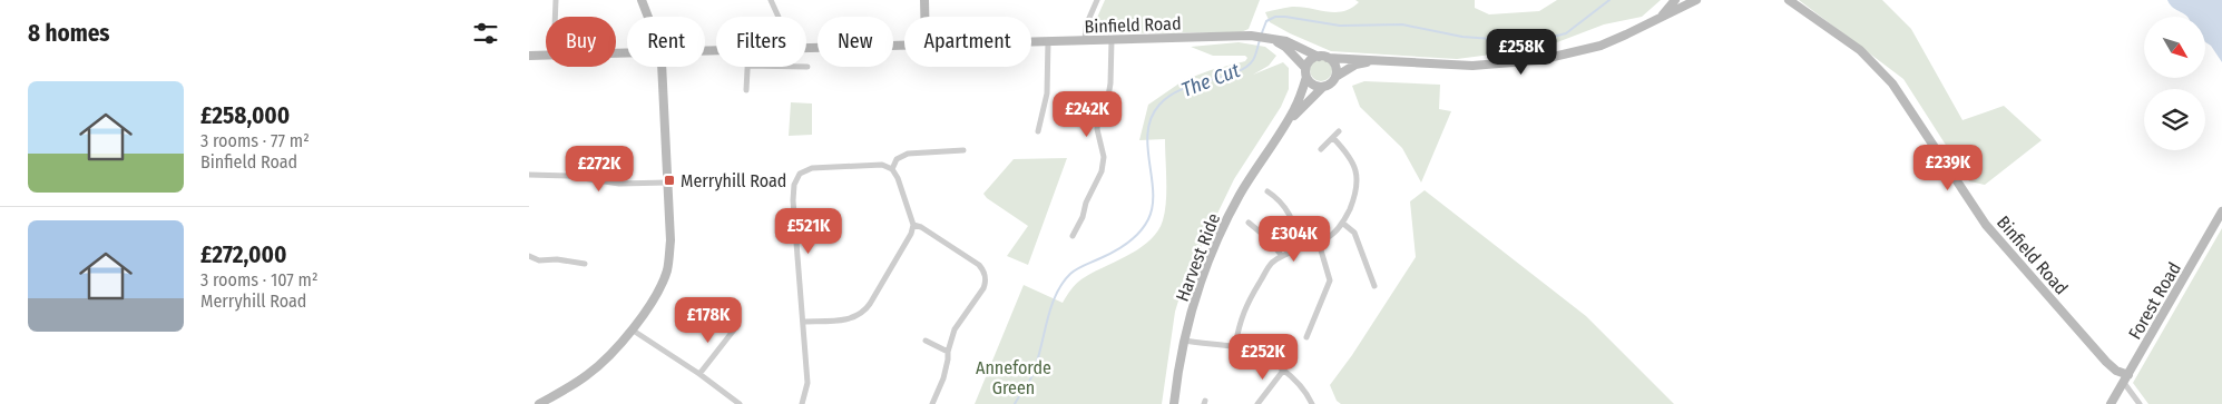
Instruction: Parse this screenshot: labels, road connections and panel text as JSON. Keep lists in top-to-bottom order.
{
  "streets": {
    "main road": ["Binfield Road", "Harvest Ride", "Forest Road"]
  },
  "crossings": [
    ["Binfield Road", "Harvest Ride"],
    ["Binfield Road", "Forest Road"]
  ],
  "water": ["The Cut"],
  "parks": ["Anneforde Green"],
  "places": {
    "transit": ["Merryhill Road"]
  },
  "north": "bottom right",
  "page": {
    "heading": "8 homes",
    "chip": [
      "Buy",
      "Rent",
      "Filters",
      "New",
      "Apartment"
    ],
    "price": [
      "£258K",
      "£242K",
      "£239K",
      "£272K",
      "£521K",
      "£304K",
      "£178K",
      "£252K"
    ],
    "list": [
      {
        "name": "£258,000",
        "note": "3 rooms · 77 m² · Binfield Road"
      },
      {
        "name": "£272,000",
        "note": "3 rooms · 107 m² · Merryhill Road"
      }
    ]
  }
}
